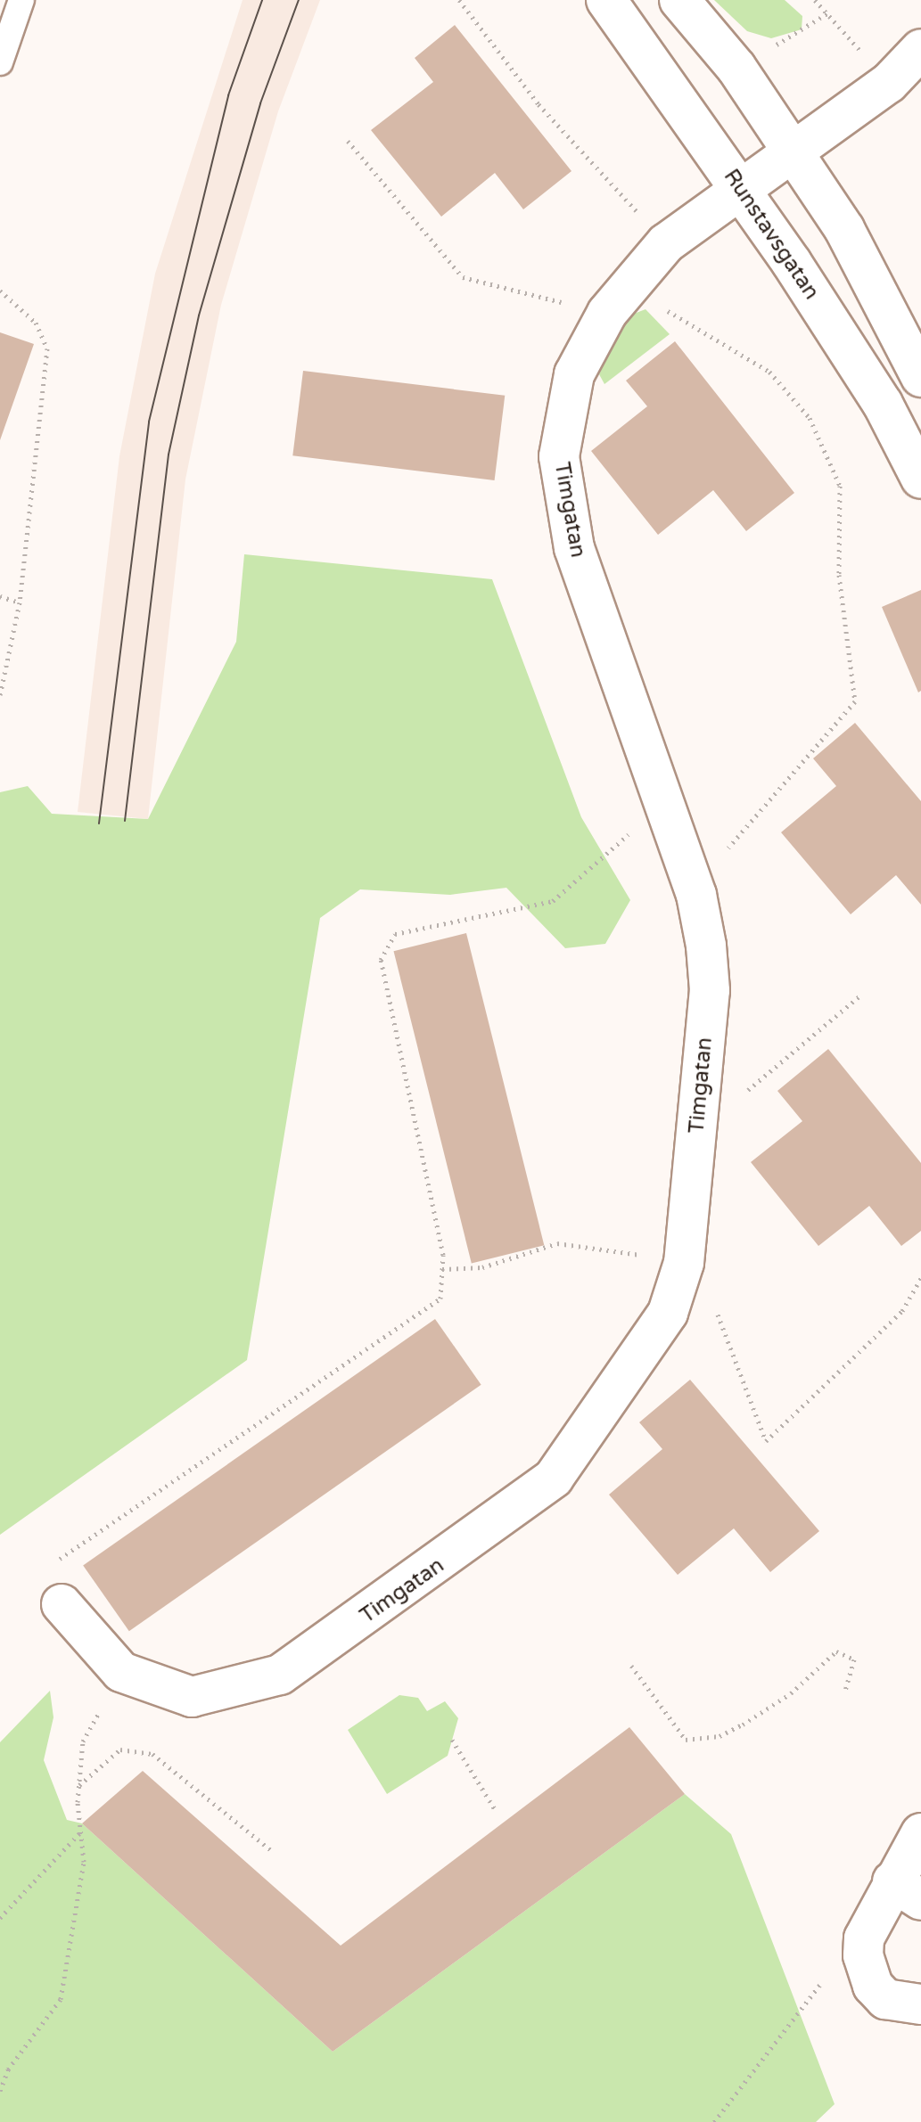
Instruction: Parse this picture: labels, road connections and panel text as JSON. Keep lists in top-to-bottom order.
{
  "streets": {
    "street": ["Runstavsgatan", "Timgatan"]
  },
  "crossings": [
    ["Runstavsgatan", "Timgatan"]
  ]
}
